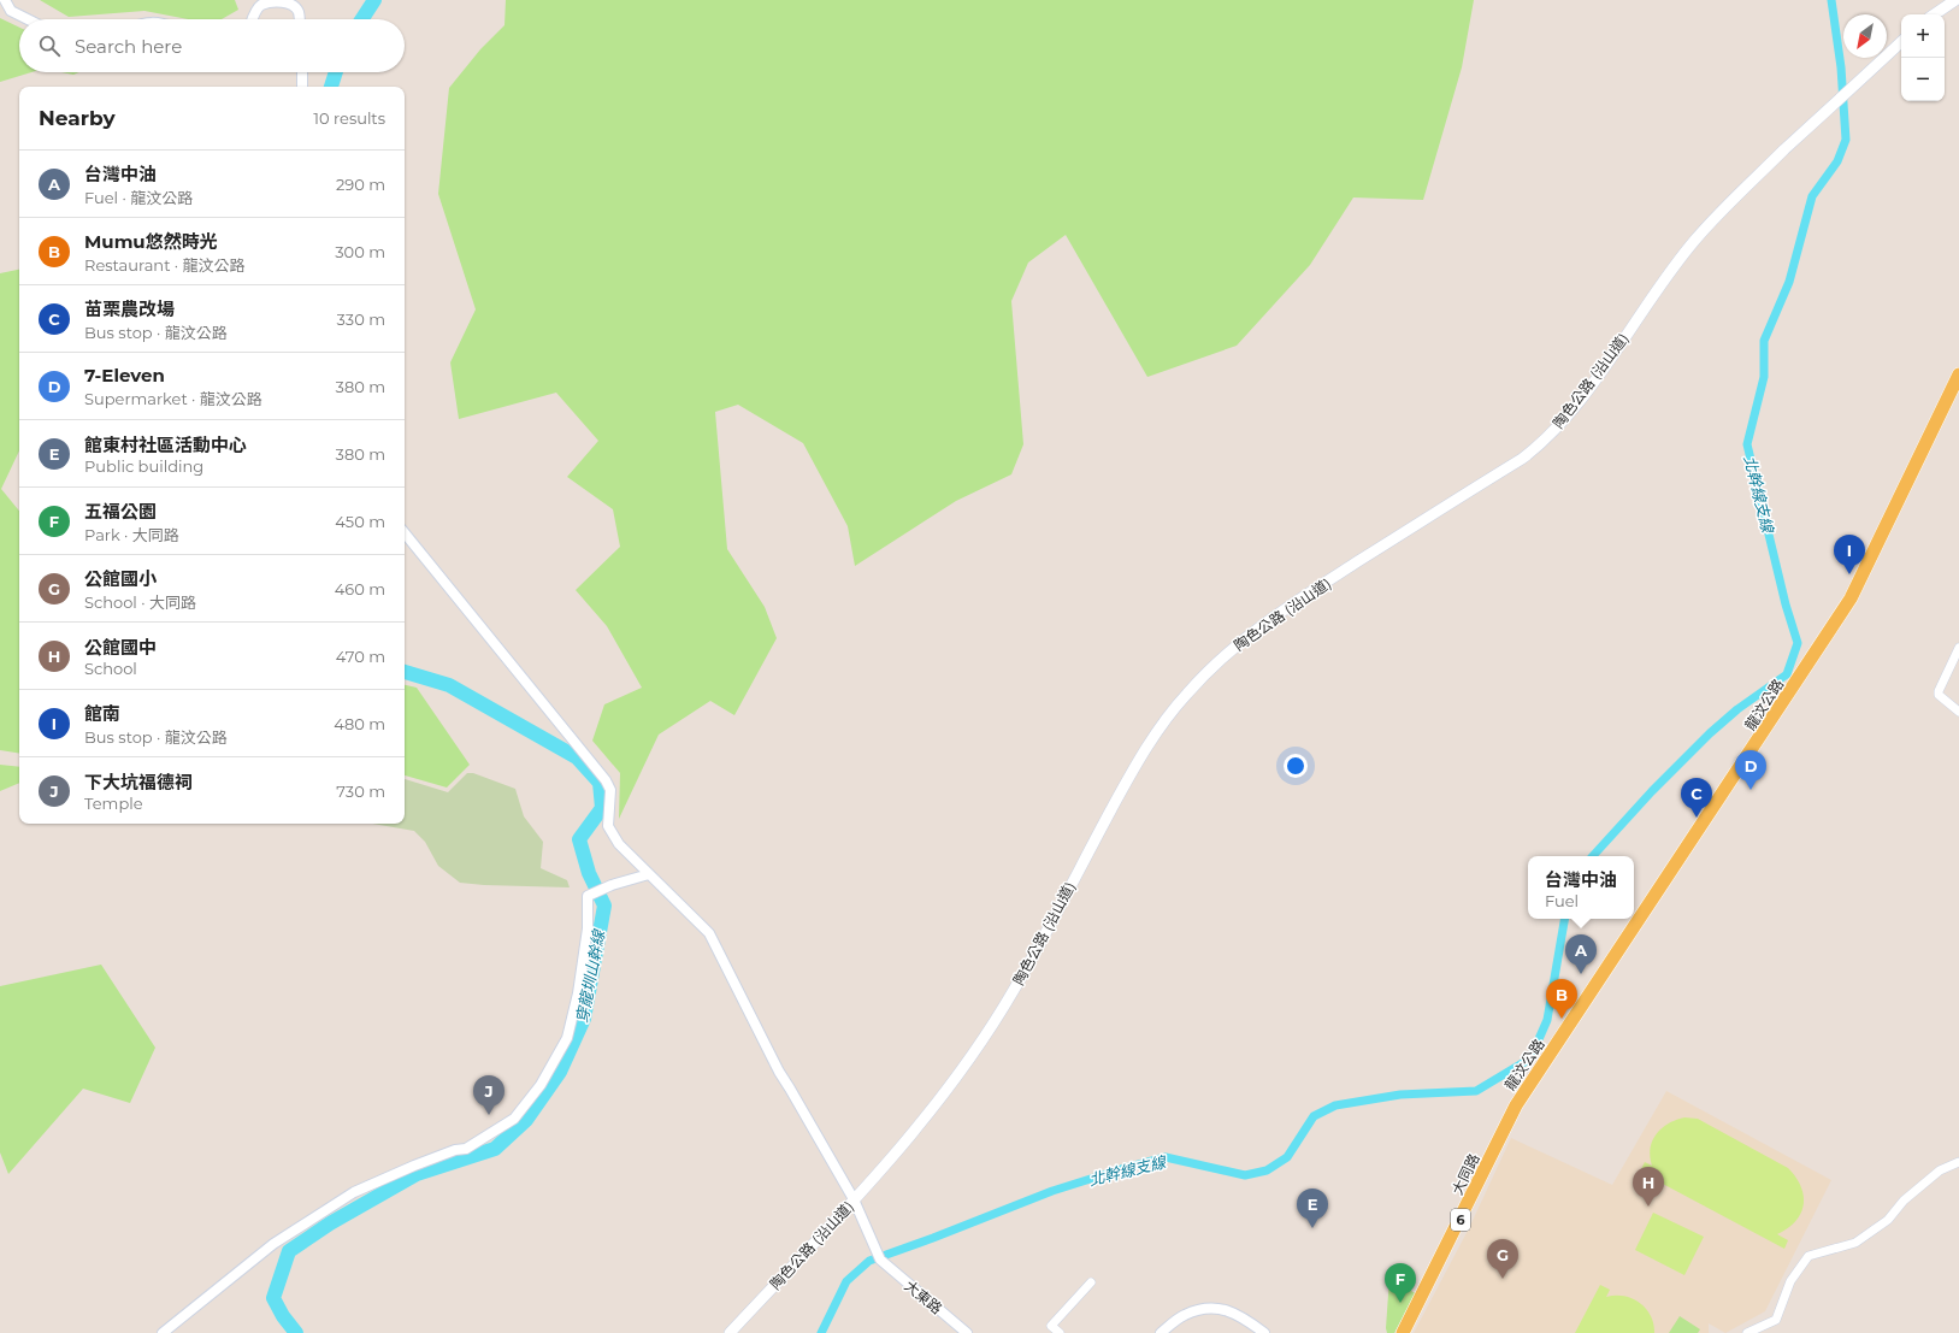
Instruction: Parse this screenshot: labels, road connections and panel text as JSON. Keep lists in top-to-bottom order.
{
  "streets": {
    "main road": [
      "陶色公路 (沿山道)",
      "龍汶公路",
      "大同路",
      "6"
    ],
    "street": ["大東路"]
  },
  "crossings": [
    ["陶色公路 (沿山道)", "大東路"],
    ["龍汶公路", "大同路"]
  ],
  "water": ["北幹線支線", "穿龍圳山幹線"],
  "north": "bottom left",
  "page": {
    "map_buttons": ["+", "−"],
    "search": "Search here",
    "heading": ["Nearby", "10 results"],
    "list": [
      {
        "mark": "A",
        "name": "台灣中油",
        "note": "Fuel · 龍汶公路",
        "value": "290 m"
      },
      {
        "mark": "B",
        "name": "Mumu悠然時光",
        "note": "Restaurant · 龍汶公路",
        "value": "300 m"
      },
      {
        "mark": "C",
        "name": "苗栗農改場",
        "note": "Bus stop · 龍汶公路",
        "value": "330 m"
      },
      {
        "mark": "D",
        "name": "7-Eleven",
        "note": "Supermarket · 龍汶公路",
        "value": "380 m"
      },
      {
        "mark": "E",
        "name": "館東村社區活動中心",
        "note": "Public building",
        "value": "380 m"
      },
      {
        "mark": "F",
        "name": "五福公園",
        "note": "Park · 大同路",
        "value": "450 m"
      },
      {
        "mark": "G",
        "name": "公館國小",
        "note": "School · 大同路",
        "value": "460 m"
      },
      {
        "mark": "H",
        "name": "公館國中",
        "note": "School",
        "value": "470 m"
      },
      {
        "mark": "I",
        "name": "館南",
        "note": "Bus stop · 龍汶公路",
        "value": "480 m"
      },
      {
        "mark": "J",
        "name": "下大坑福德祠",
        "note": "Temple",
        "value": "730 m"
      }
    ],
    "pins": [
      "I",
      "D",
      "C",
      "A",
      "B",
      "J",
      "H",
      "E",
      "G",
      "F"
    ],
    "popup": ["台灣中油", "Fuel"]
  }
}
